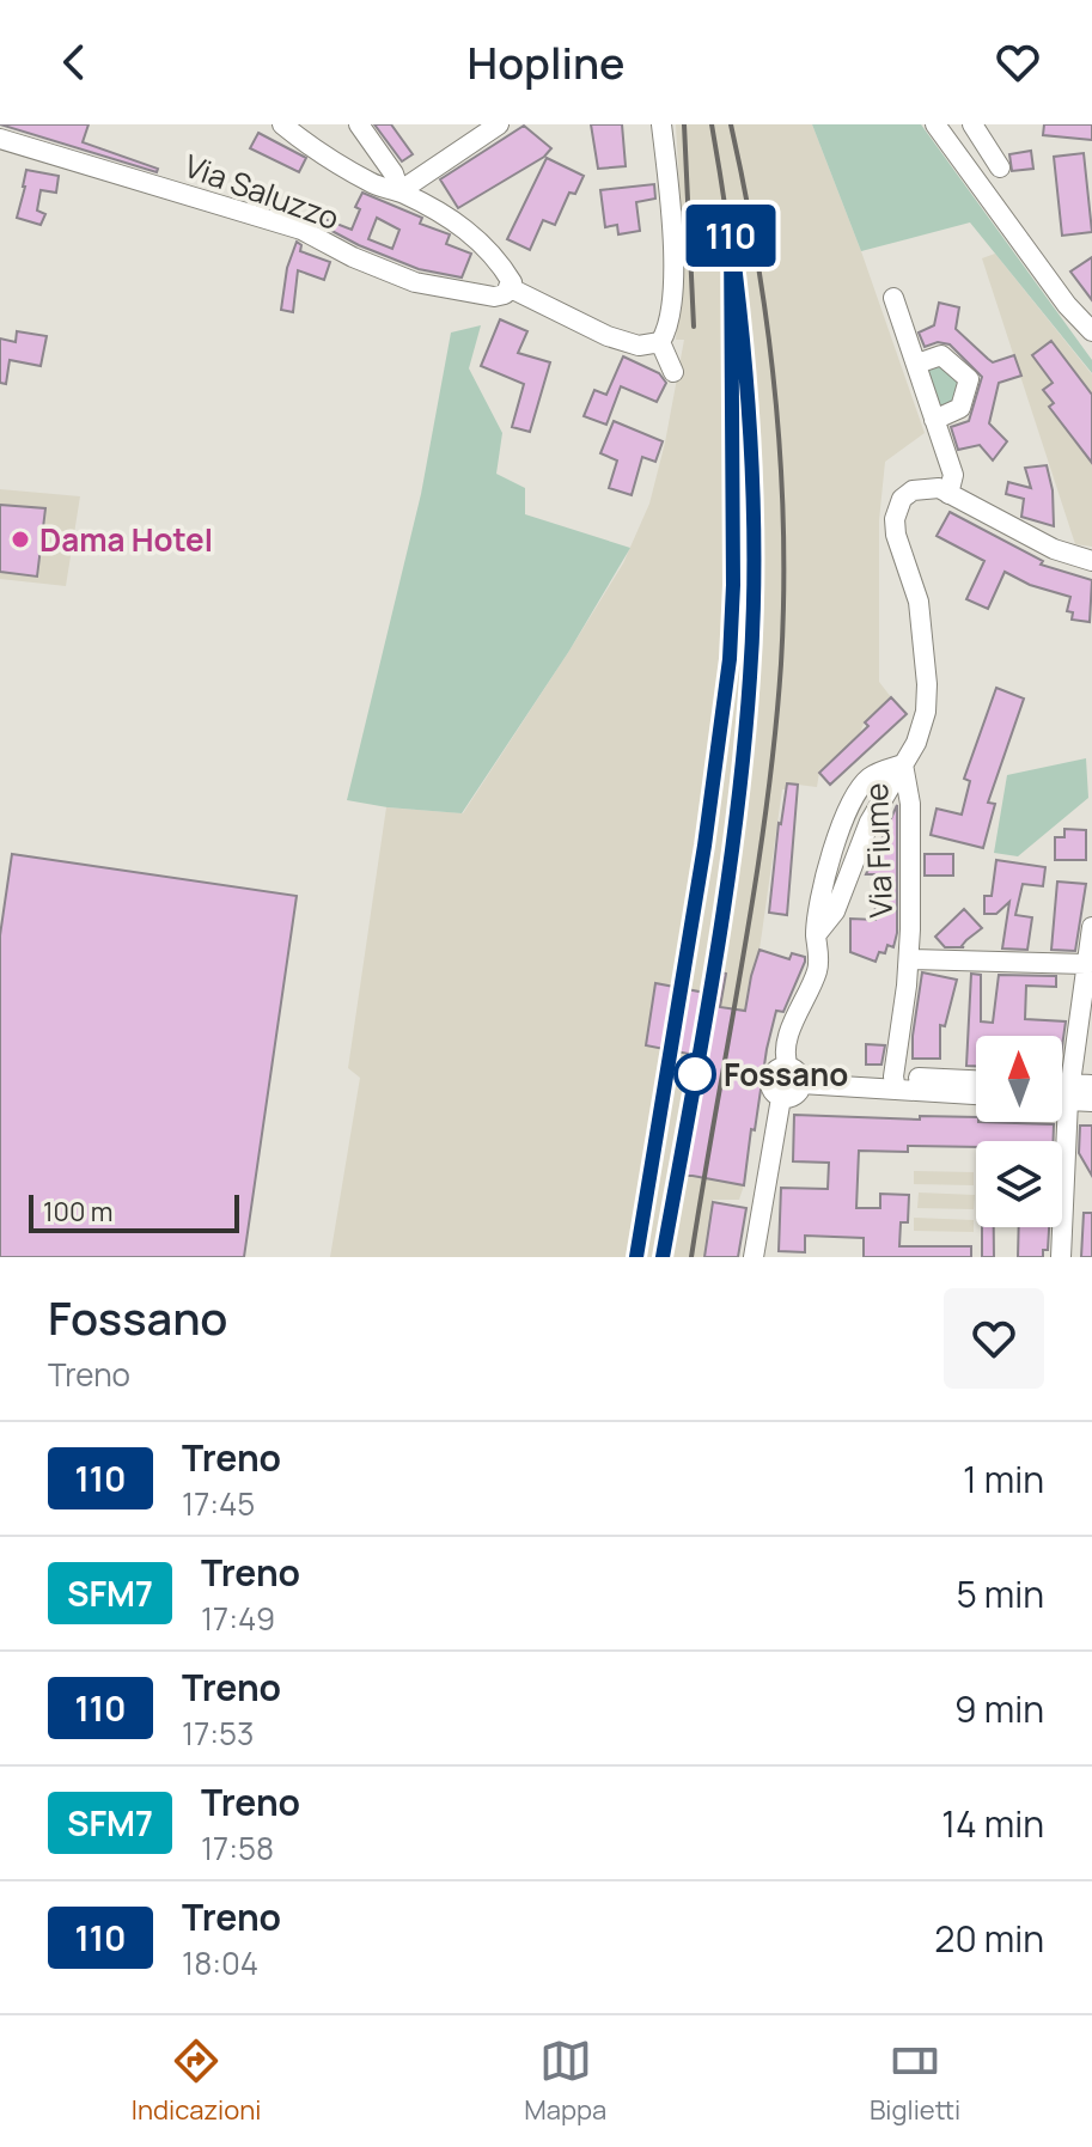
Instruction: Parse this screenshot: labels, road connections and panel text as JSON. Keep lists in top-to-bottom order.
{
  "streets": {
    "street": ["Via Saluzzo", "Via Fiume"]
  },
  "places": ["Dama Hotel", "Fossano"],
  "scale_bar": "100 m",
  "north": "top",
  "page": {
    "header": "Hopline",
    "on_map": "110",
    "scale": "100 m",
    "heading": ["Fossano", "Treno"],
    "list": [
      {
        "mark": "110",
        "name": "Treno",
        "note": "17:45",
        "value": "1 min"
      },
      {
        "mark": "SFM7",
        "name": "Treno",
        "note": "17:49",
        "value": "5 min"
      },
      {
        "mark": "110",
        "name": "Treno",
        "note": "17:53",
        "value": "9 min"
      },
      {
        "mark": "SFM7",
        "name": "Treno",
        "note": "17:58",
        "value": "14 min"
      },
      {
        "mark": "110",
        "name": "Treno",
        "note": "18:04",
        "value": "20 min"
      }
    ],
    "tabs": ["Indicazioni", "Mappa", "Biglietti"]
  }
}
